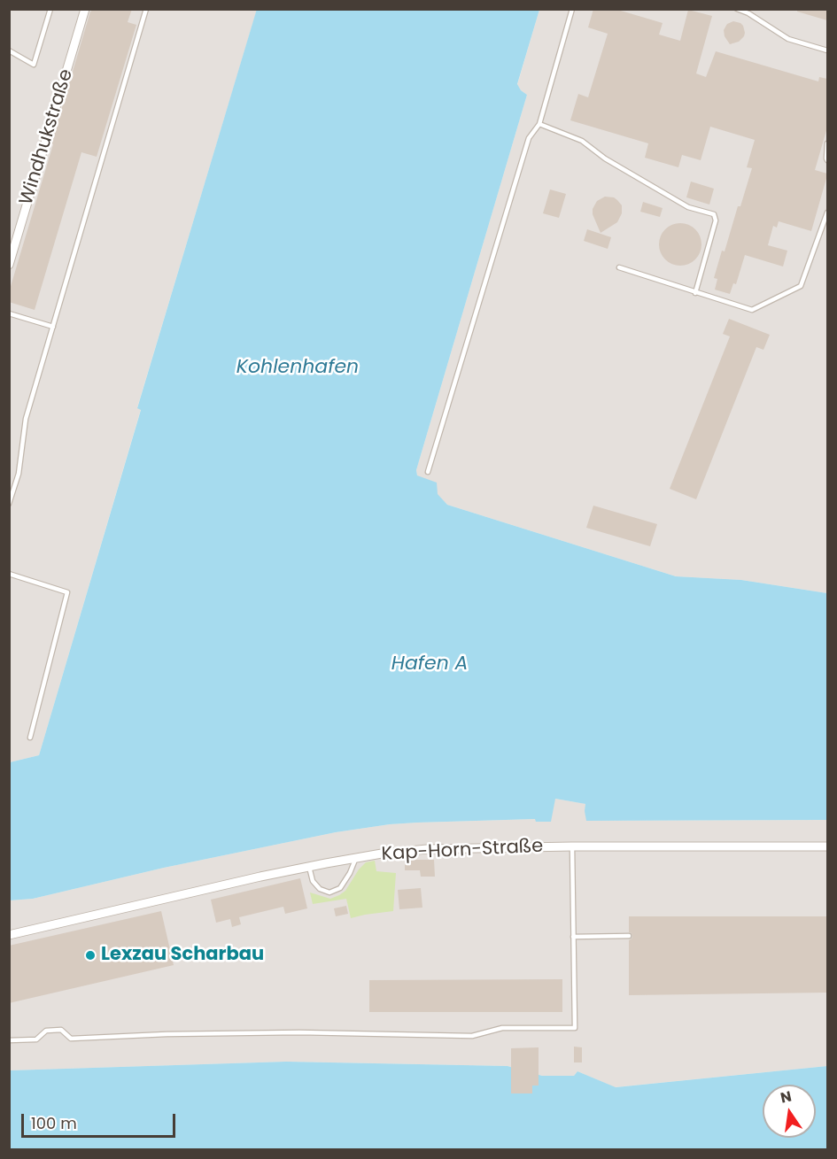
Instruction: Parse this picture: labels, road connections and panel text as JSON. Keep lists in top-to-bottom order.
{
  "streets": {
    "street": ["Windhukstraße", "Kap-Horn-Straße"]
  },
  "water": ["Kohlenhafen", "Hafen A"],
  "places": ["Lexzau Scharbau"],
  "scale_bar": "100 m",
  "north": "top"
}
